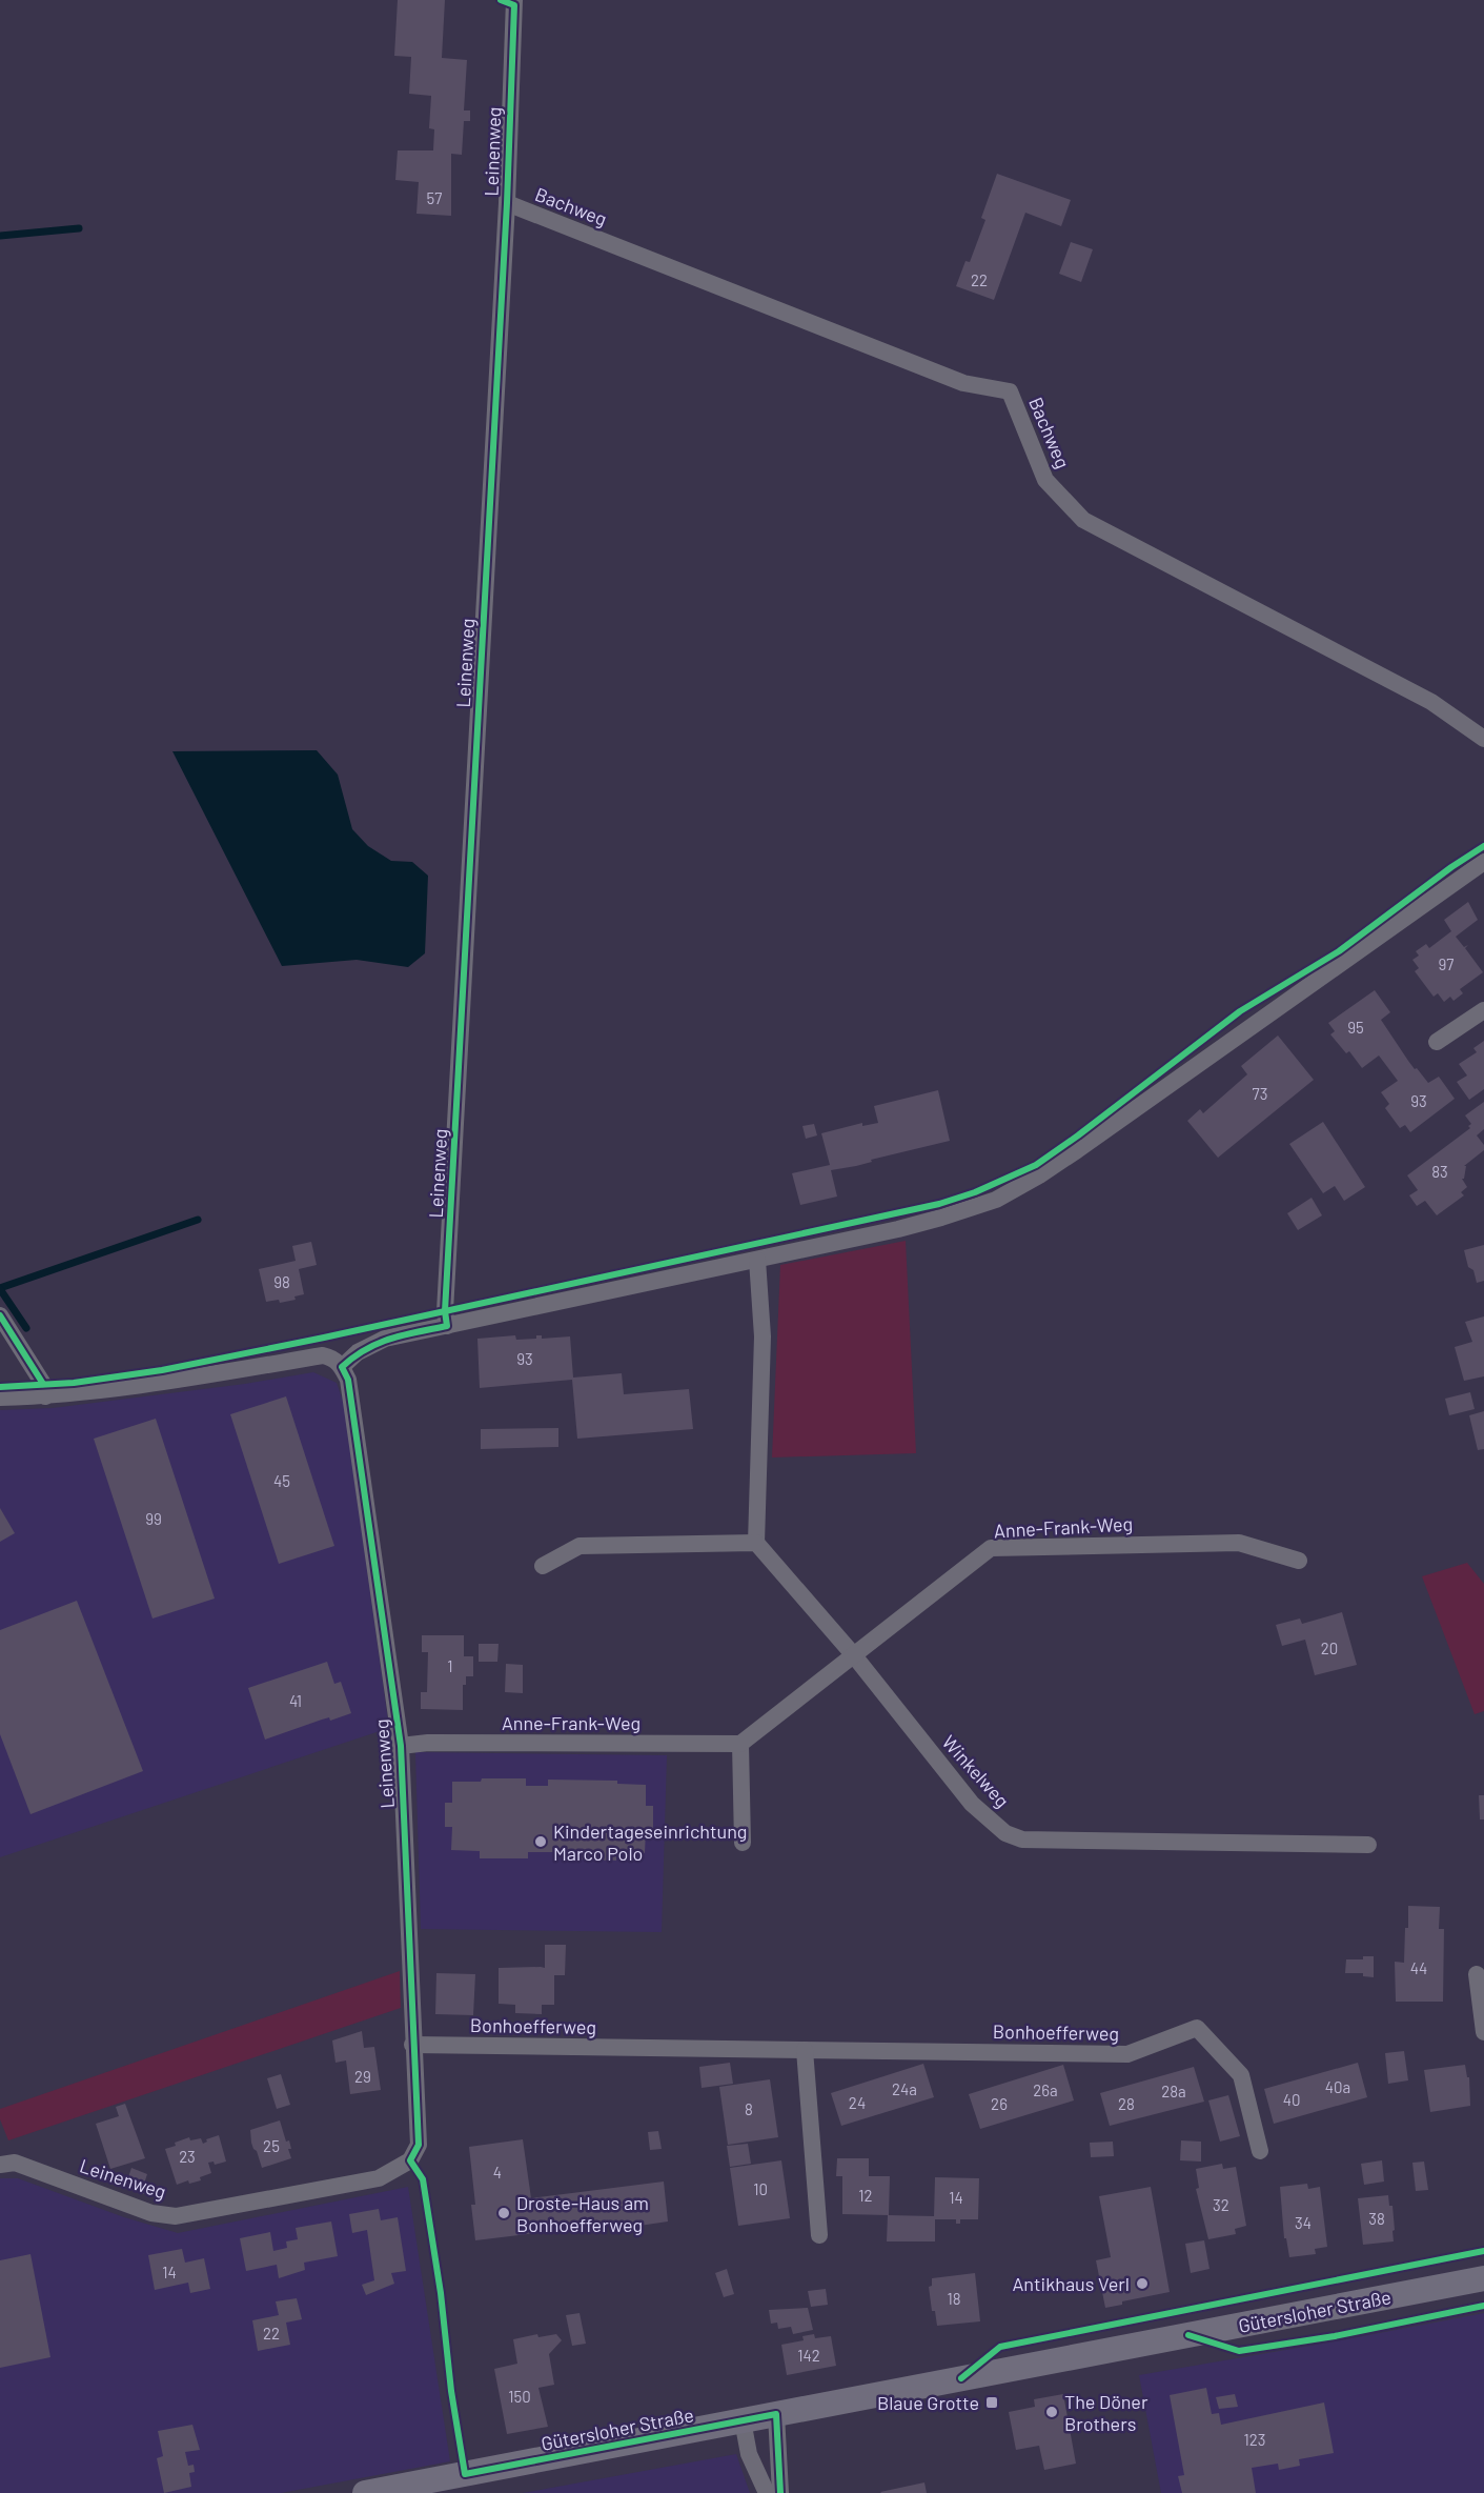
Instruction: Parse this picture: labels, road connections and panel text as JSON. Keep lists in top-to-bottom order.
{
  "streets": {
    "main road": ["Gütersloher Straße"],
    "street": [
      "Leinenweg",
      "Bachweg",
      "Anne-Frank-Weg",
      "Winkelweg",
      "Bonhoefferweg"
    ]
  },
  "crossings": [
    ["Leinenweg", "Bachweg"],
    ["Leinenweg", "Anne-Frank-Weg"],
    ["Leinenweg", "Bonhoefferweg"],
    ["Anne-Frank-Weg", "Winkelweg"]
  ],
  "places": {
    "other": [
      "Kindertageseinrichtung Marco Polo",
      "Droste-Haus am Bonhoefferweg",
      "Antikhaus Verl",
      "The Döner Brothers"
    ],
    "transit": ["Blaue Grotte"]
  },
  "house_numbers": [
    "57",
    "22",
    "97",
    "95",
    "73",
    "93",
    "83",
    "98",
    "93",
    "45",
    "99",
    "20",
    "1",
    "41",
    "44",
    "29",
    "40a",
    "24a",
    "26a",
    "28a",
    "40",
    "24",
    "26",
    "28",
    "8",
    "25",
    "23",
    "4",
    "10",
    "12",
    "14",
    "32",
    "38",
    "34",
    "14",
    "18",
    "22",
    "142",
    "150",
    "123"
  ]
}
